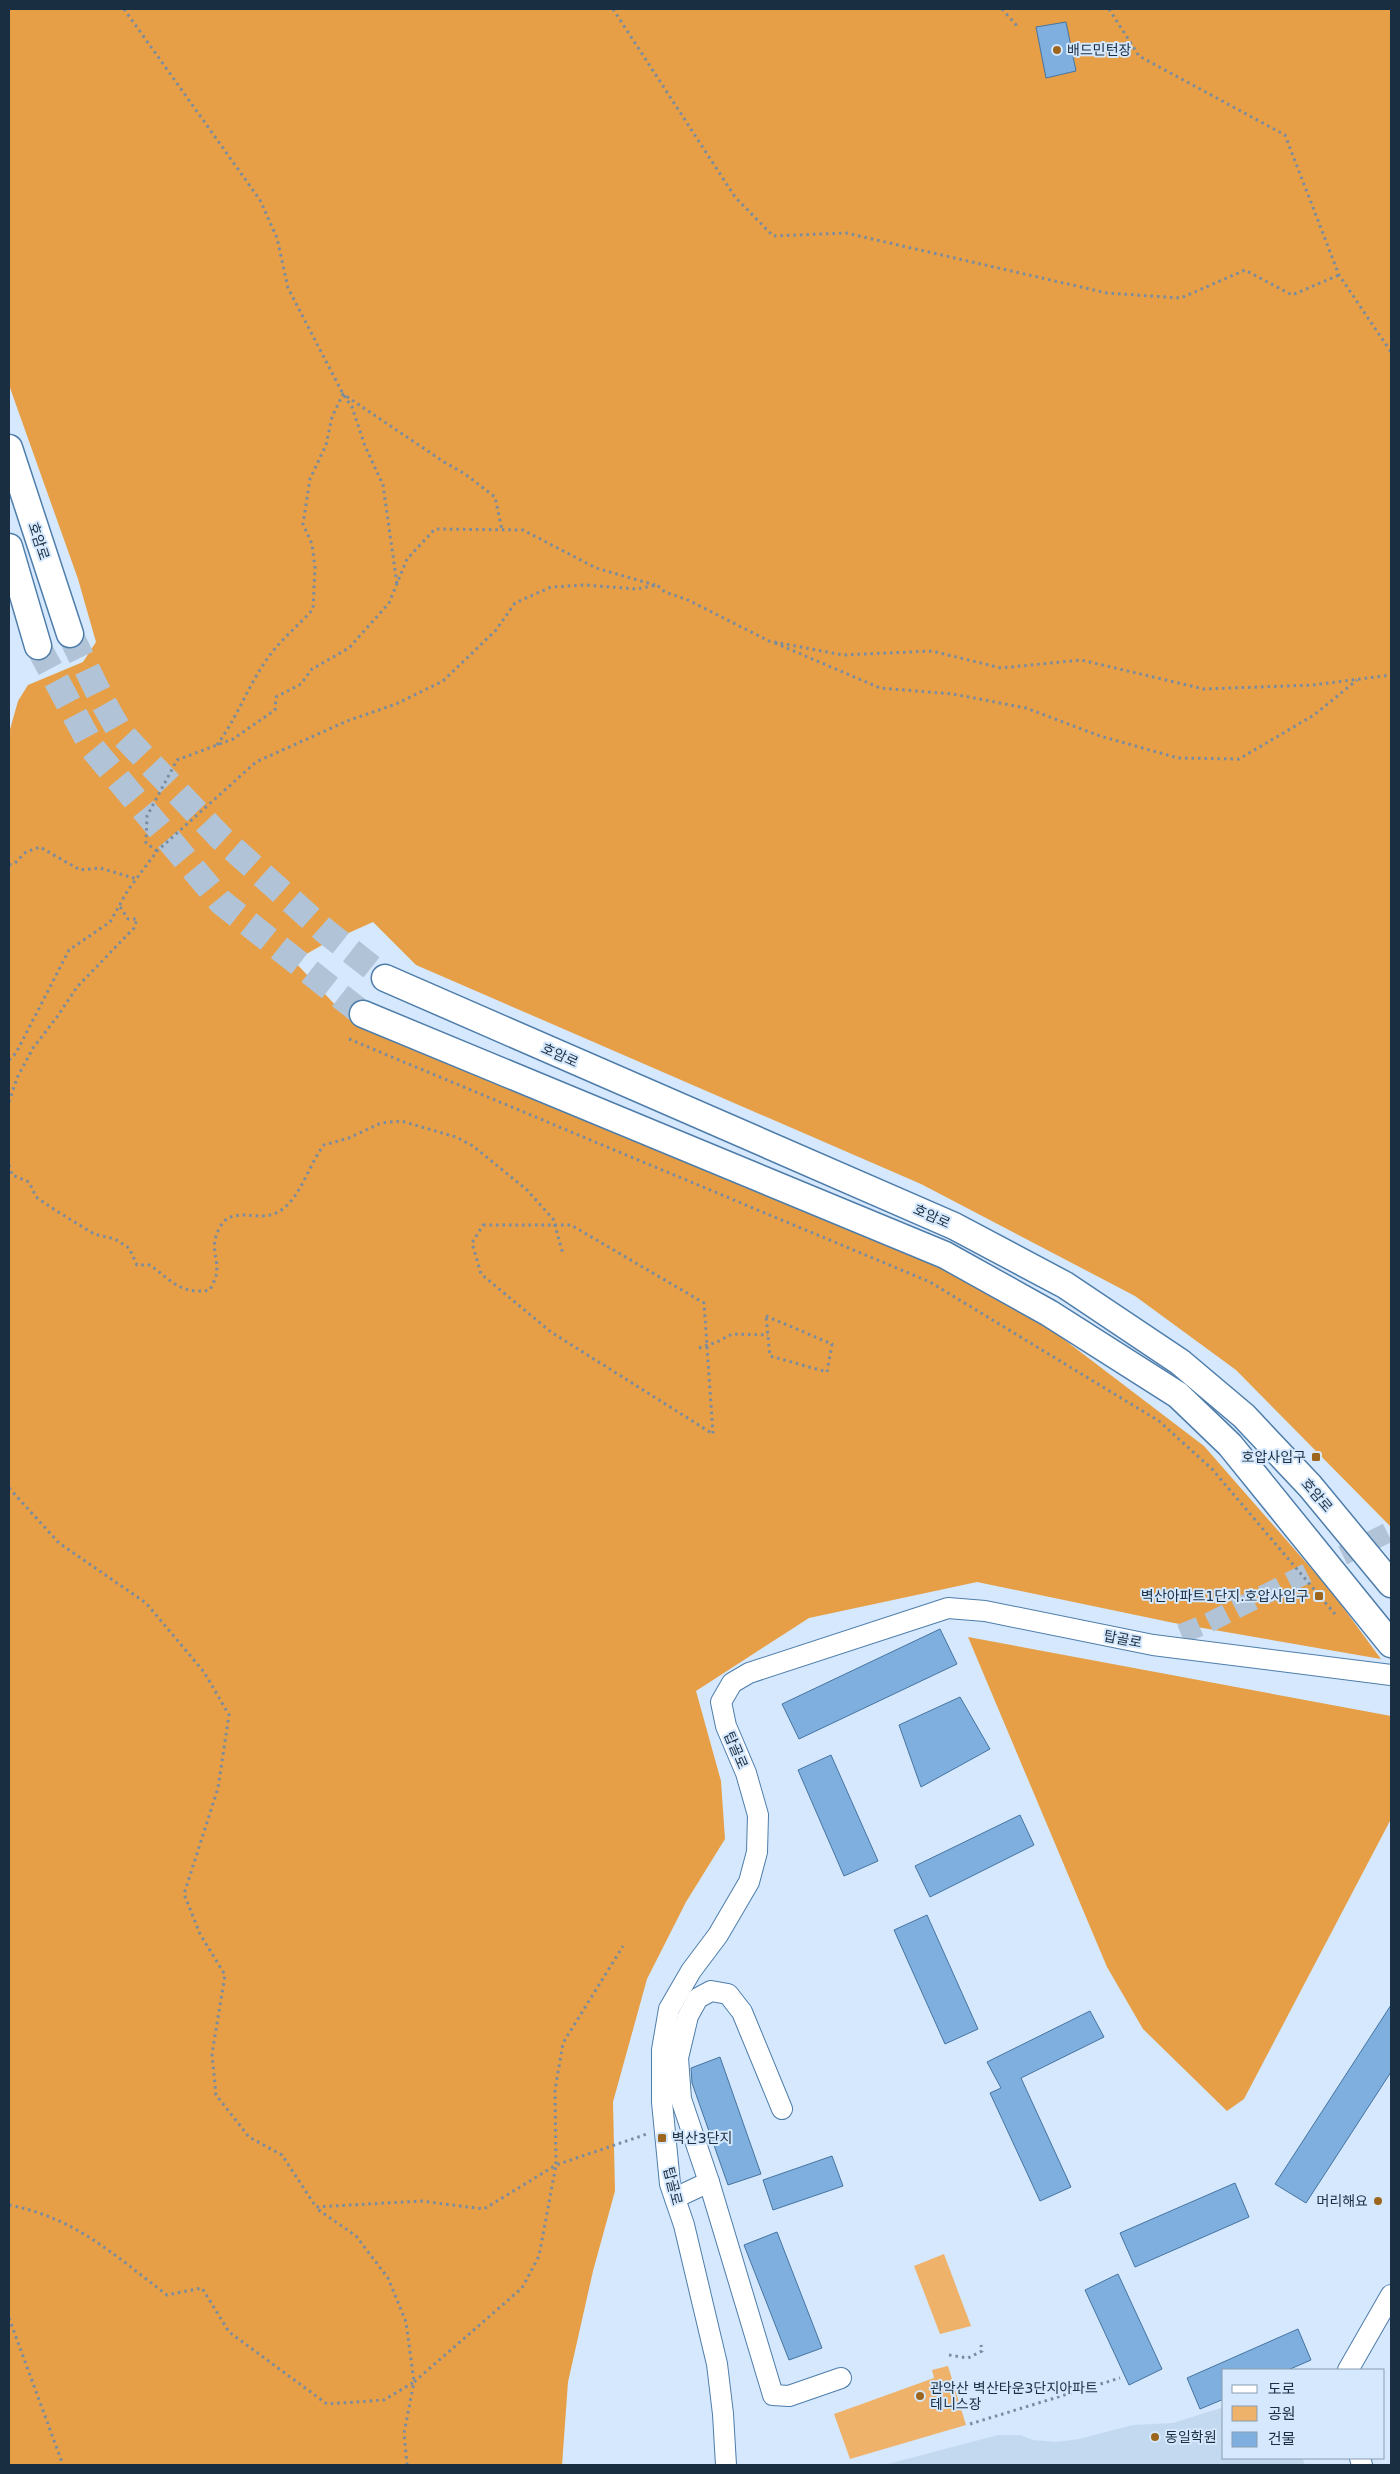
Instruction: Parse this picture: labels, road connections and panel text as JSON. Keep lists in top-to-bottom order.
{
  "streets": {
    "main road": ["호암로"],
    "street": ["탑골로"]
  },
  "places": {
    "other": [
      "배드민턴장",
      "머리해요",
      "관악산 벽산타운3단지아파트 테니스장",
      "동일학원"
    ],
    "transit": ["호압사입구", "벽산아파트1단지.호압사입구", "벽산3단지"]
  },
  "legend": ["도로", "공원", "건물"]
}
